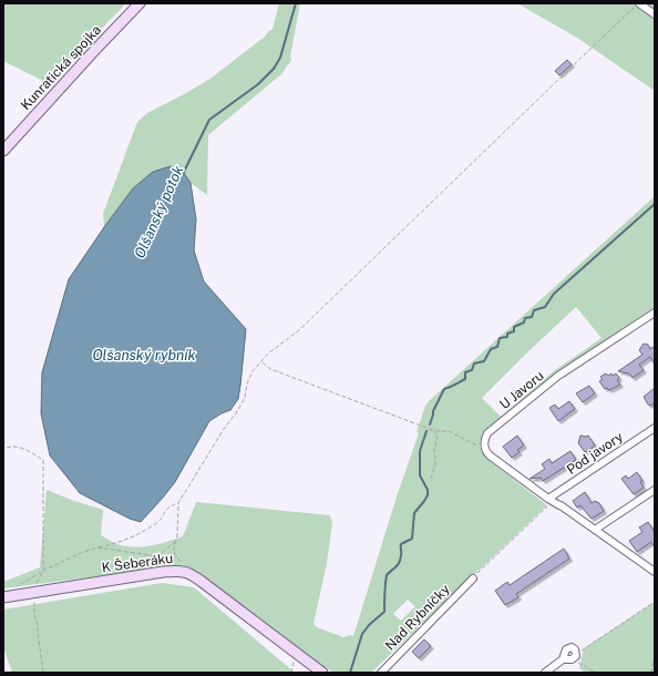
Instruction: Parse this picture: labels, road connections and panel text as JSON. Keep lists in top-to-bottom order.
{
  "streets": {
    "street": [
      "Kunratická spojka",
      "U Javoru",
      "Pod javory",
      "K Šeberáku",
      "Nad Rybníčky"
    ]
  },
  "water": ["Olšanský potok", "Olšanský rybník"]
}
